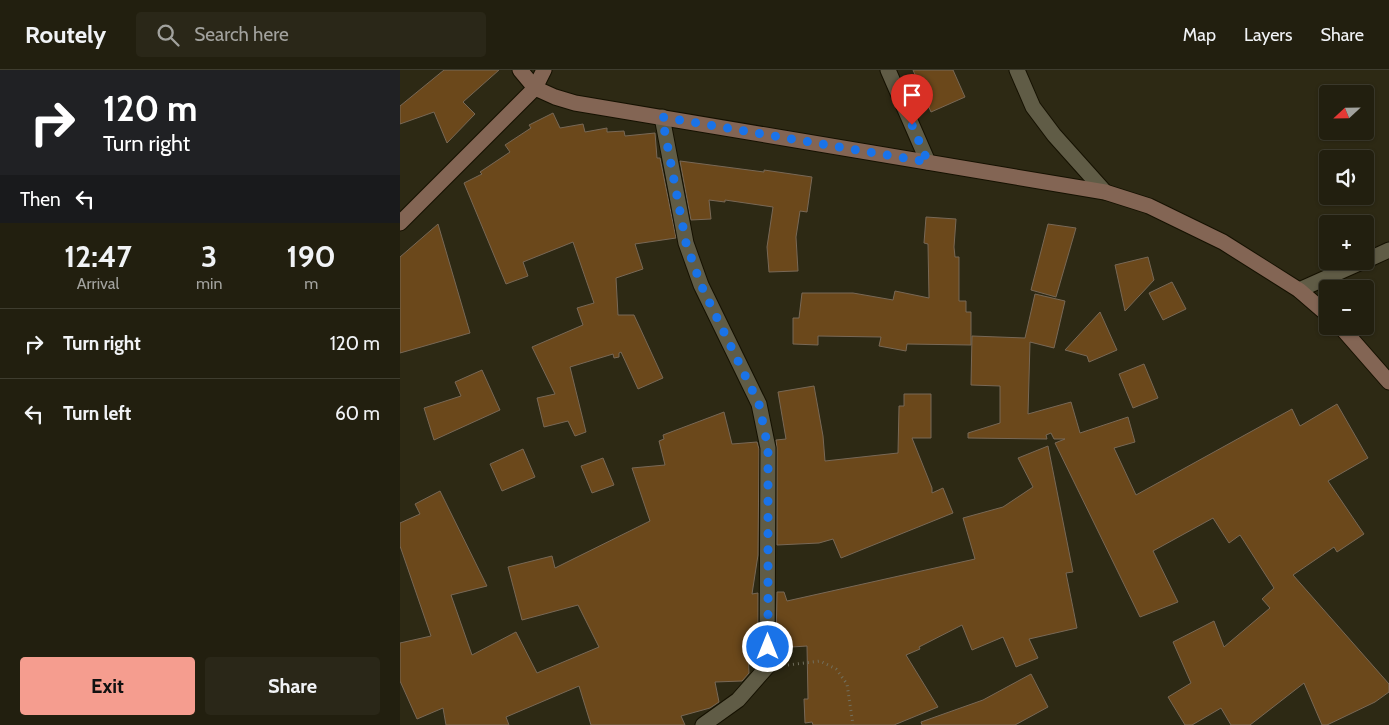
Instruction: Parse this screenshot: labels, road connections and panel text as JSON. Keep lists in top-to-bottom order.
{
  "north": "left",
  "page": {
    "header": "Routely",
    "search": "Search here",
    "nav": ["Map", "Layers", "Share"],
    "turn": ["120 m", "Turn right"],
    "map_buttons": ["+", "−"],
    "then": "Then",
    "eta": [
      "12:47",
      "Arrival",
      "3",
      "min",
      "190",
      "m"
    ],
    "list": [
      {
        "name": "Turn right",
        "value": "120 m"
      },
      {
        "name": "Turn left",
        "value": "60 m"
      }
    ],
    "buttons": ["Exit", "Share"]
  }
}
